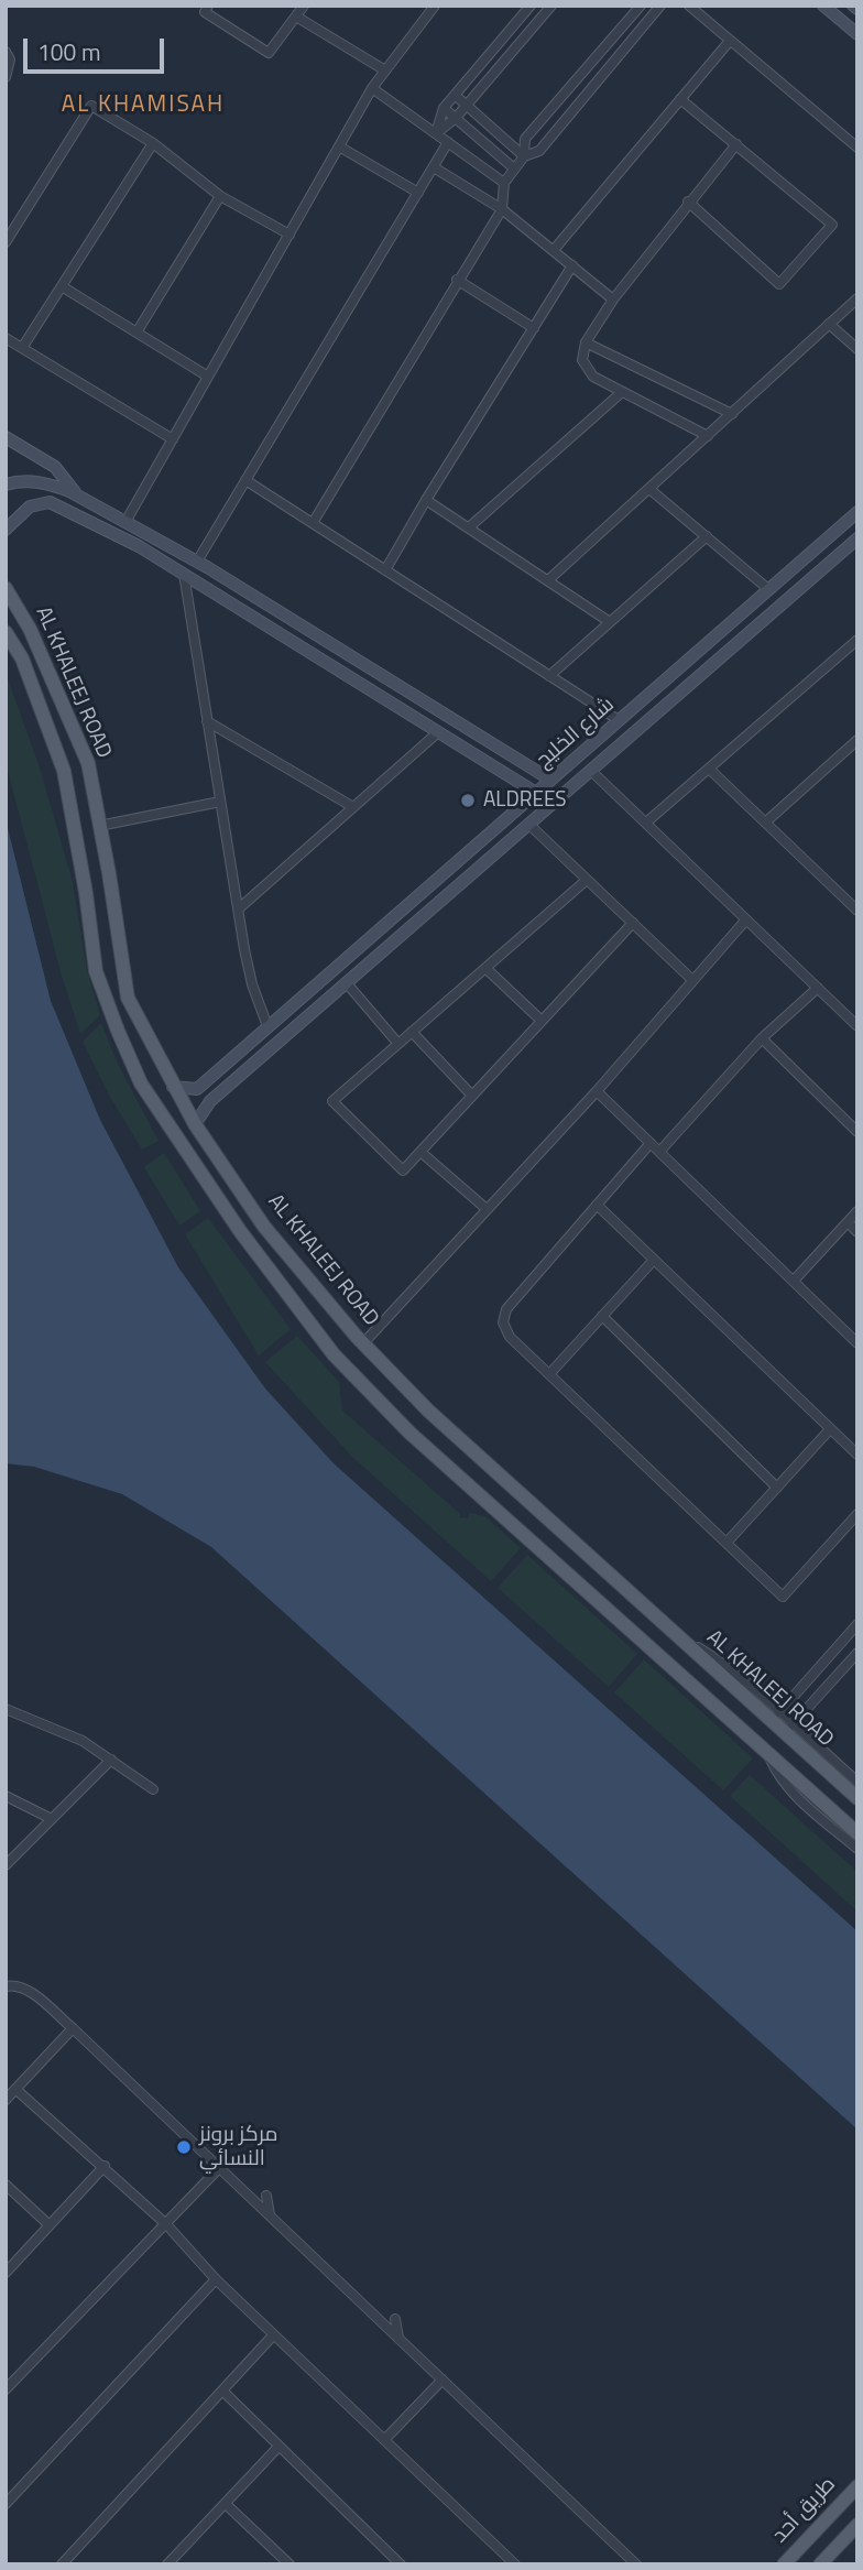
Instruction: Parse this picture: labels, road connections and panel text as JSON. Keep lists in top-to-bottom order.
{
  "streets": {
    "main road": ["AL KHALEEJ ROAD", "طريق أحد"],
    "street": ["شارع الخليج"]
  },
  "crossings": [
    ["AL KHALEEJ ROAD", "شارع الخليج"]
  ],
  "districts": ["AL KHAMISAH"],
  "places": ["ALDREES", "مركز برونز النسائي"],
  "scale_bar": "100 m"
}
